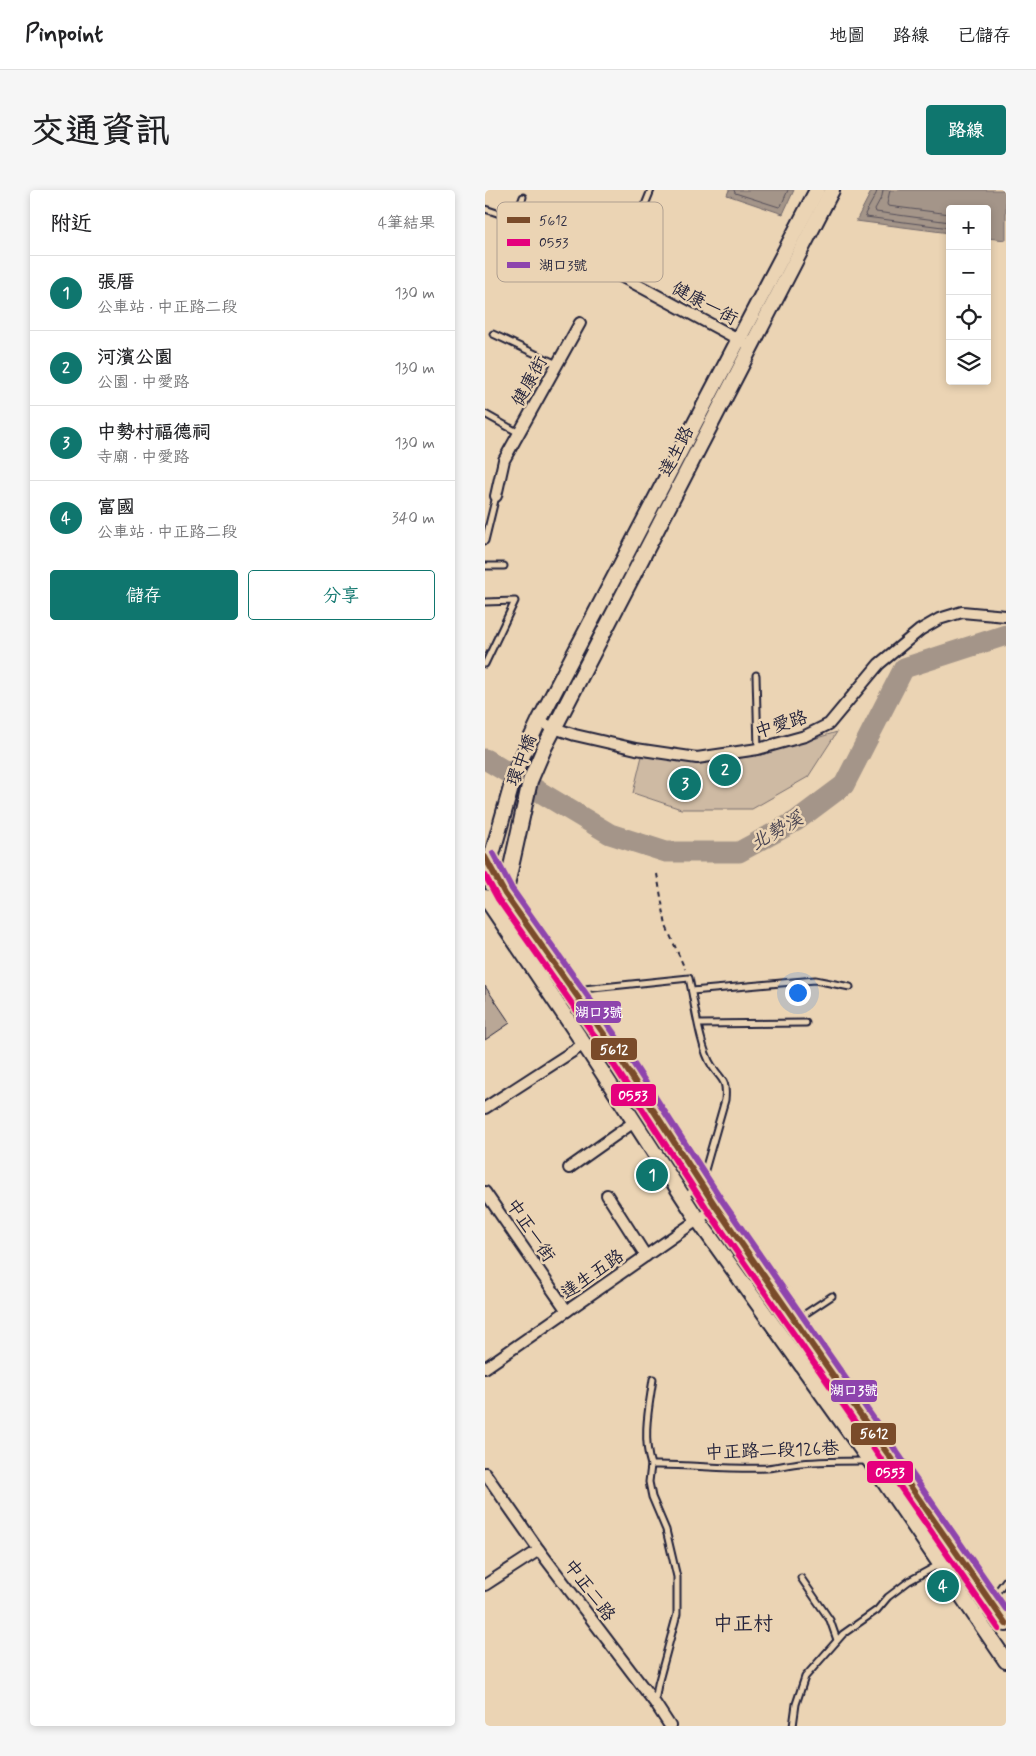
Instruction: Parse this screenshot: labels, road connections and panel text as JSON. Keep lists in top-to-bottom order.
{
  "streets": {
    "main road": ["達生路", "環中橋"],
    "street": [
      "健康一街",
      "健康街",
      "中愛路",
      "中正一街",
      "達生五路",
      "中正二路"
    ],
    "lane": ["中正路二段126巷"]
  },
  "crossings": [
    ["健康一街", "達生路"],
    ["達生路", "中愛路"],
    ["達生路", "環中橋"],
    ["中愛路", "環中橋"],
    ["中正一街", "達生五路"]
  ],
  "districts": ["中正村"],
  "water": ["北勢溪"],
  "lines": ["transit line 湖口3號", "transit line 5612", "transit line 0553"],
  "legend": ["5612", "0553", "湖口3號"],
  "page": {
    "header": "Pinpoint",
    "nav": ["地圖", "路線", "已儲存"],
    "buttons": [
      "路線",
      ["儲存", "分享"]
    ],
    "title": "交通資訊",
    "heading": ["附近", "4筆結果"],
    "map_buttons": ["+", "−"],
    "list": [
      {
        "mark": "1",
        "name": "張厝",
        "note": "公車站 · 中正路二段",
        "value": "130 m"
      },
      {
        "mark": "2",
        "name": "河濱公園",
        "note": "公園 · 中愛路",
        "value": "130 m"
      },
      {
        "mark": "3",
        "name": "中勢村福德祠",
        "note": "寺廟 · 中愛路",
        "value": "130 m"
      },
      {
        "mark": "4",
        "name": "富國",
        "note": "公車站 · 中正路二段",
        "value": "340 m"
      }
    ],
    "pins": [
      "2",
      "3",
      "1",
      "4"
    ]
  }
}
